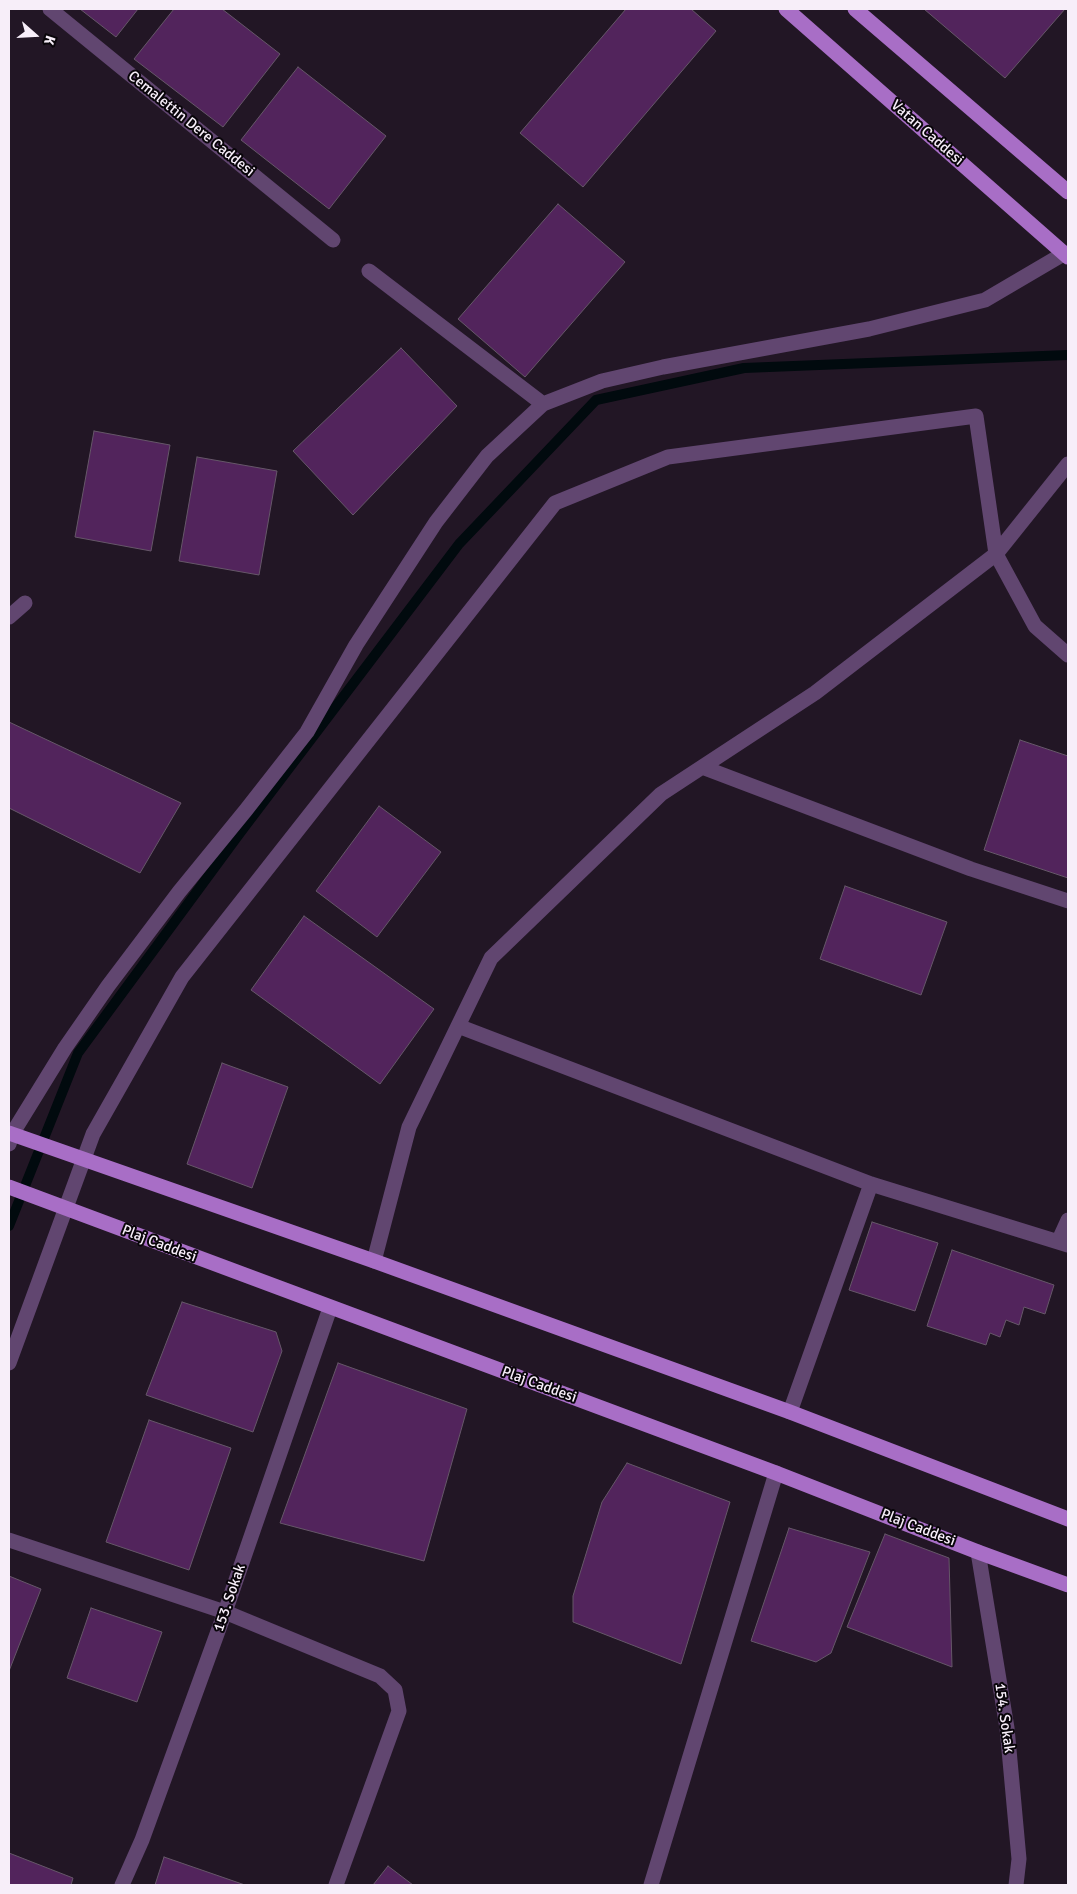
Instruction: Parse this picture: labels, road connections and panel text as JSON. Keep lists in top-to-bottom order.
{
  "streets": {
    "main road": ["Vatan Caddesi", "Plaj Caddesi"],
    "street": ["Cemalettin Dere Caddesi", "153. Sokak", "154. Sokak"]
  },
  "crossings": [
    ["Plaj Caddesi", "153. Sokak"],
    ["Plaj Caddesi", "154. Sokak"]
  ],
  "north": "right"
}
